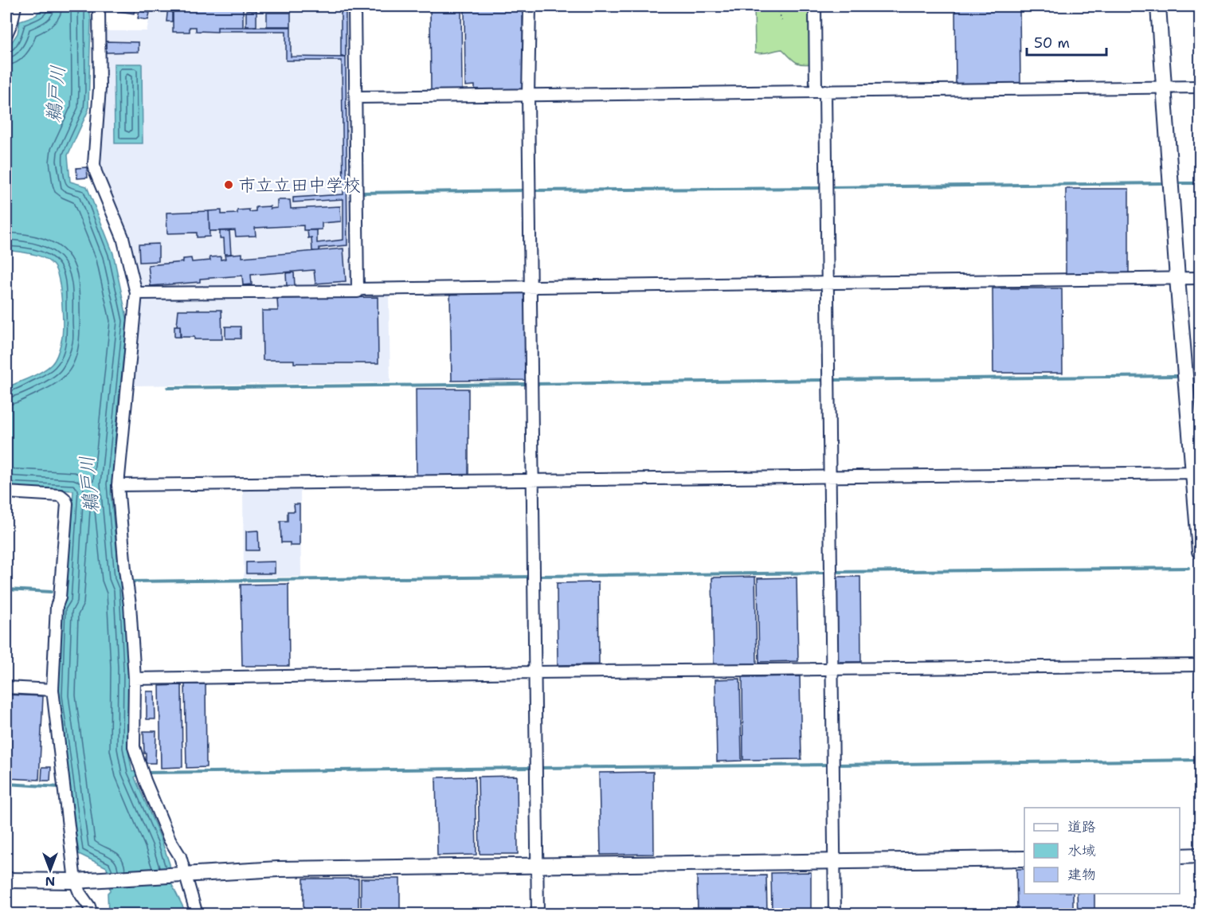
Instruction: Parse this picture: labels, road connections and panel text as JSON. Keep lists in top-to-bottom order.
{
  "water": ["鵜戸川"],
  "places": ["市立立田中学校"],
  "legend": ["道路", "水域", "建物"],
  "scale_bar": "50 m",
  "north": "bottom"
}
